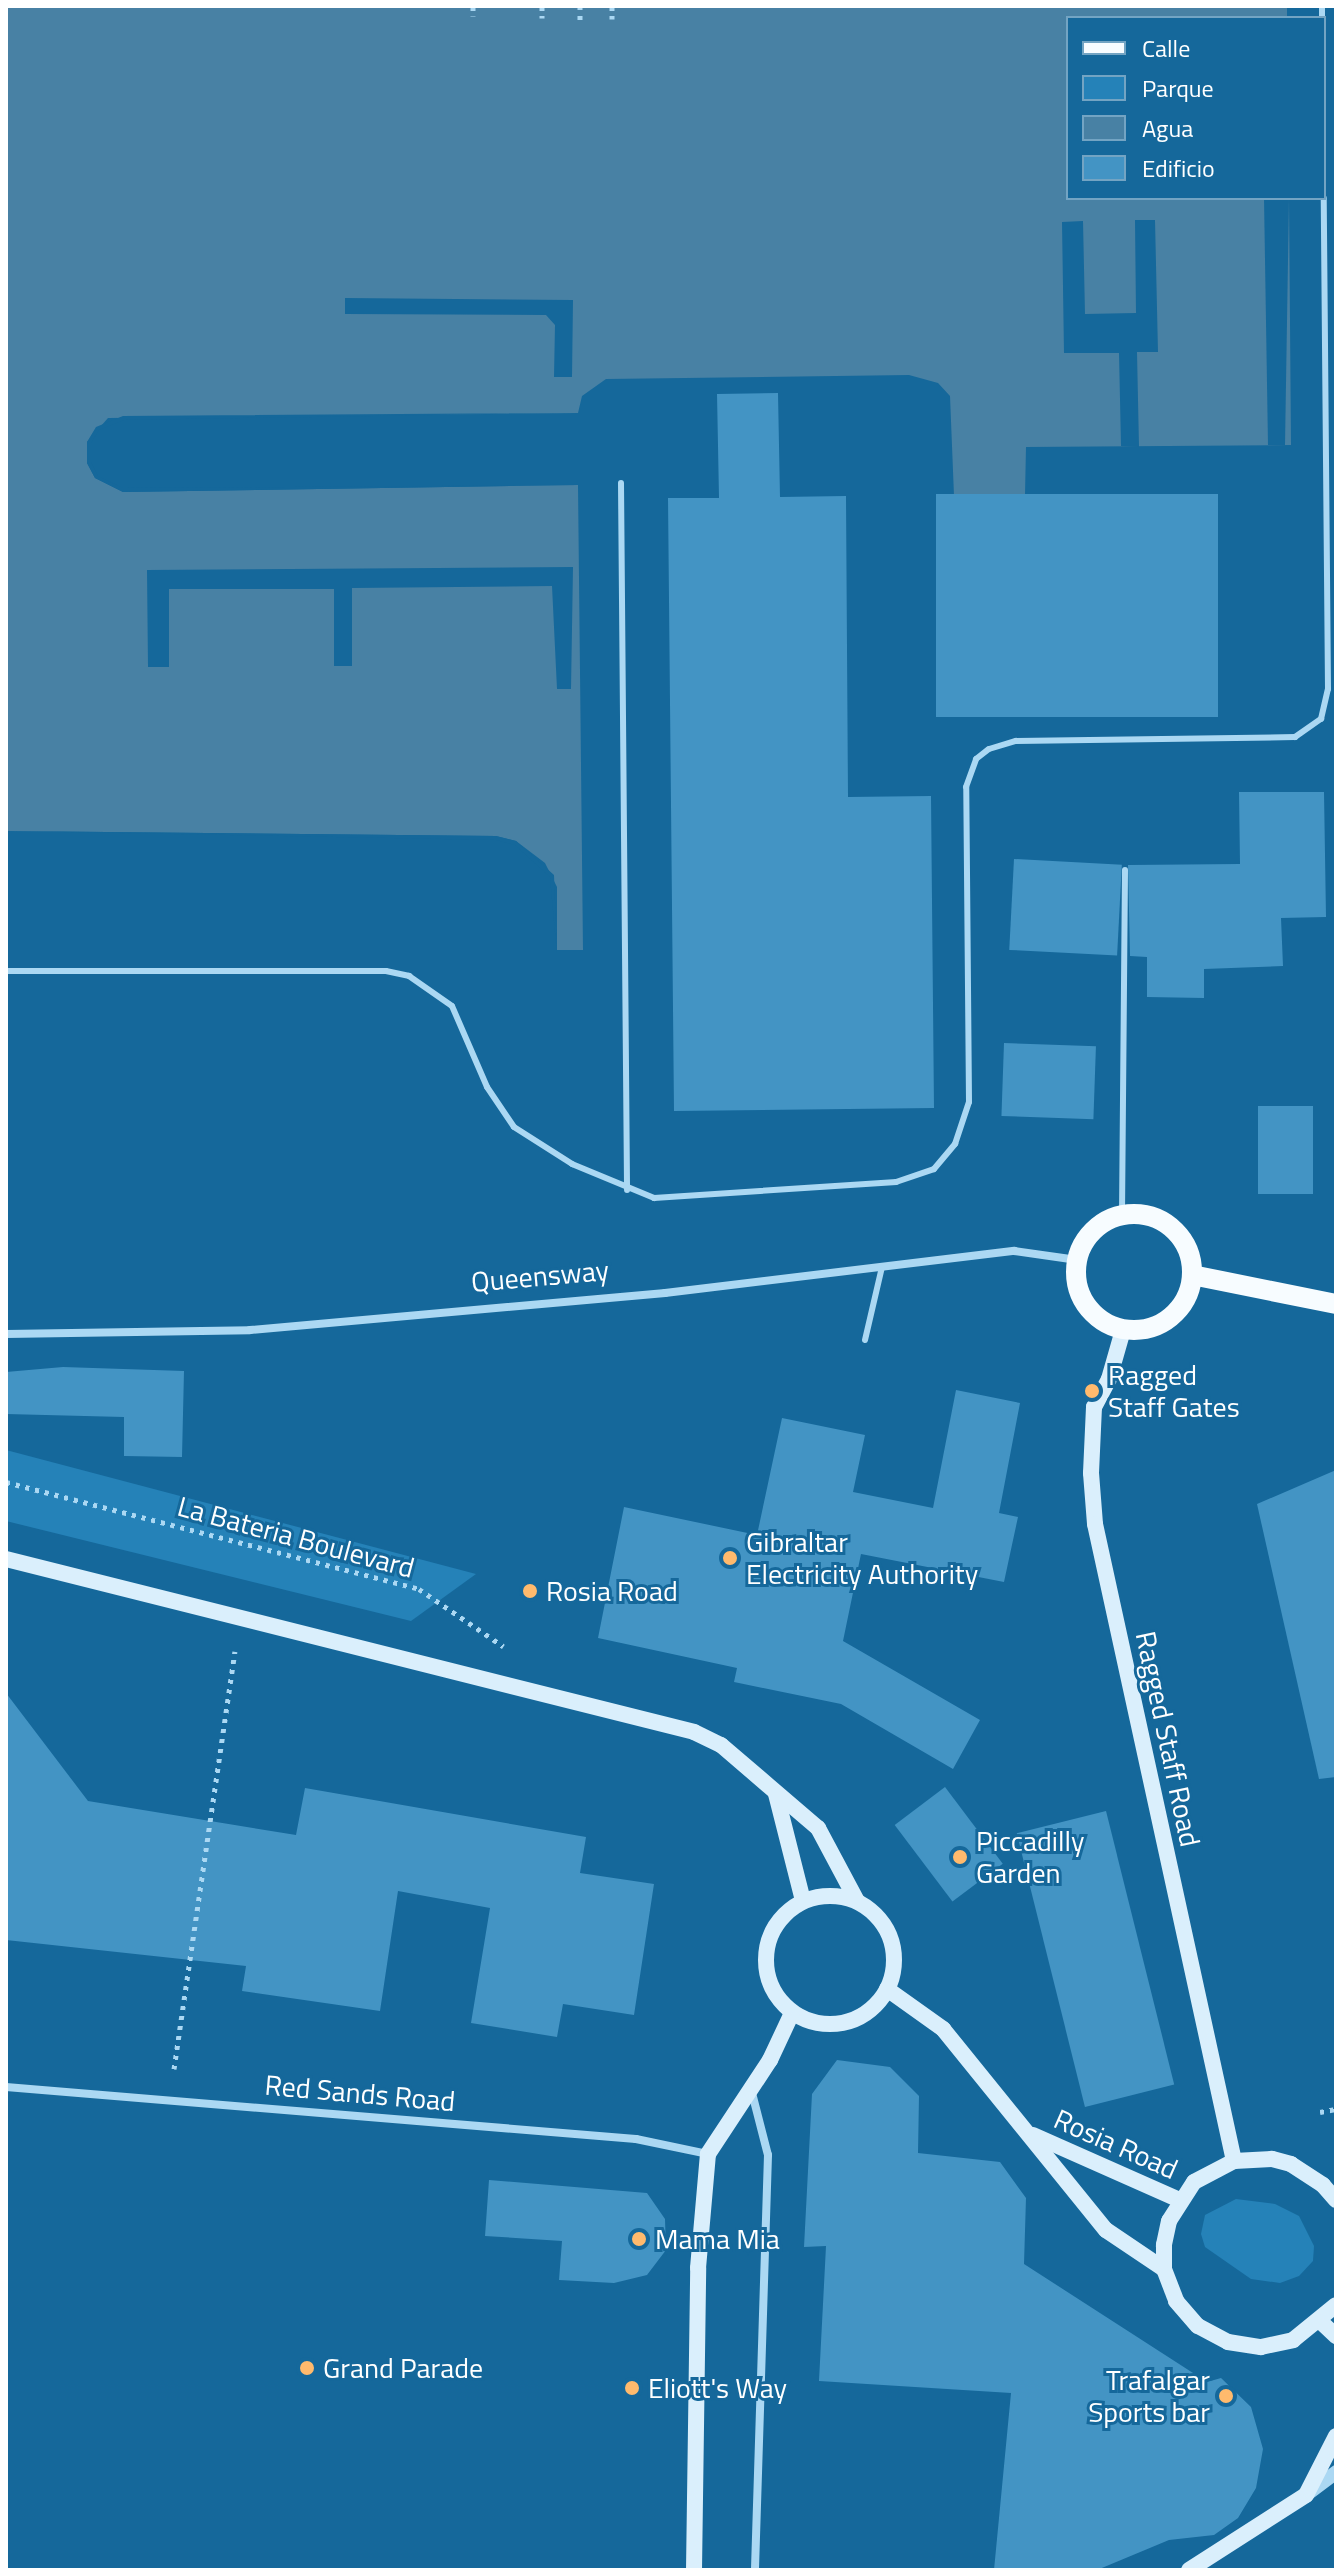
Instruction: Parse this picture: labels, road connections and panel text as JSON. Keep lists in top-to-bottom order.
{
  "streets": {
    "main road": ["Ragged Staff Road", "Rosia Road"],
    "street": ["Queensway", "Red Sands Road"],
    "path": ["La Bateria Boulevard"]
  },
  "crossings": [
    ["Queensway", "Ragged Staff Road"]
  ],
  "places": [
    "Ragged Staff Gates",
    "Gibraltar Electricity Authority",
    "Rosia Road",
    "Piccadilly Garden",
    "Mama Mia",
    "Grand Parade",
    "Eliott's Way",
    "Trafalgar Sports bar"
  ],
  "legend": [
    "Calle",
    "Parque",
    "Agua",
    "Edificio"
  ]
}
